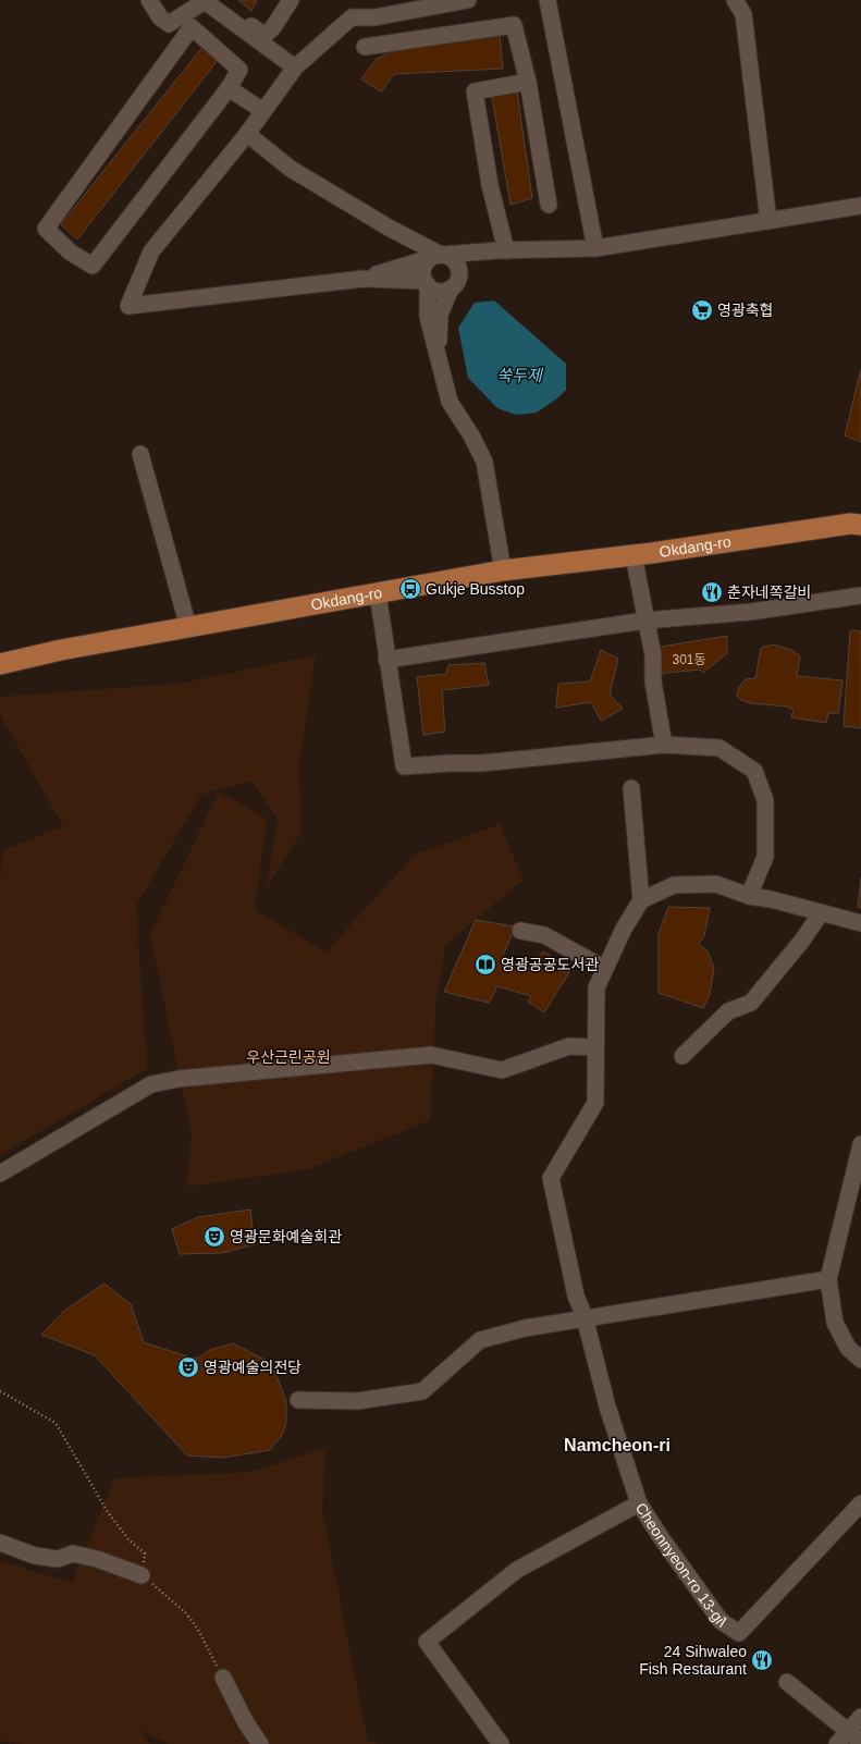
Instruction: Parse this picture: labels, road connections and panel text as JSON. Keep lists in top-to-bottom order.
{
  "streets": {
    "main road": ["Okdang-ro"],
    "street": ["Cheonnyeon-ro 13-gil"]
  },
  "districts": ["Namcheon-ri"],
  "water": ["쑥두제"],
  "parks": ["우산근린공원"],
  "places": {
    "supermarket": ["영광축협"],
    "bus stop": ["Gukje Busstop"],
    "restaurant": ["춘자네쪽갈비", "24 Sihwaleo Fish Restaurant"],
    "library": ["영광공공도서관"],
    "theatre": ["영광문화예술회관", "영광예술의전당"]
  },
  "house_numbers": ["301동"]
}
